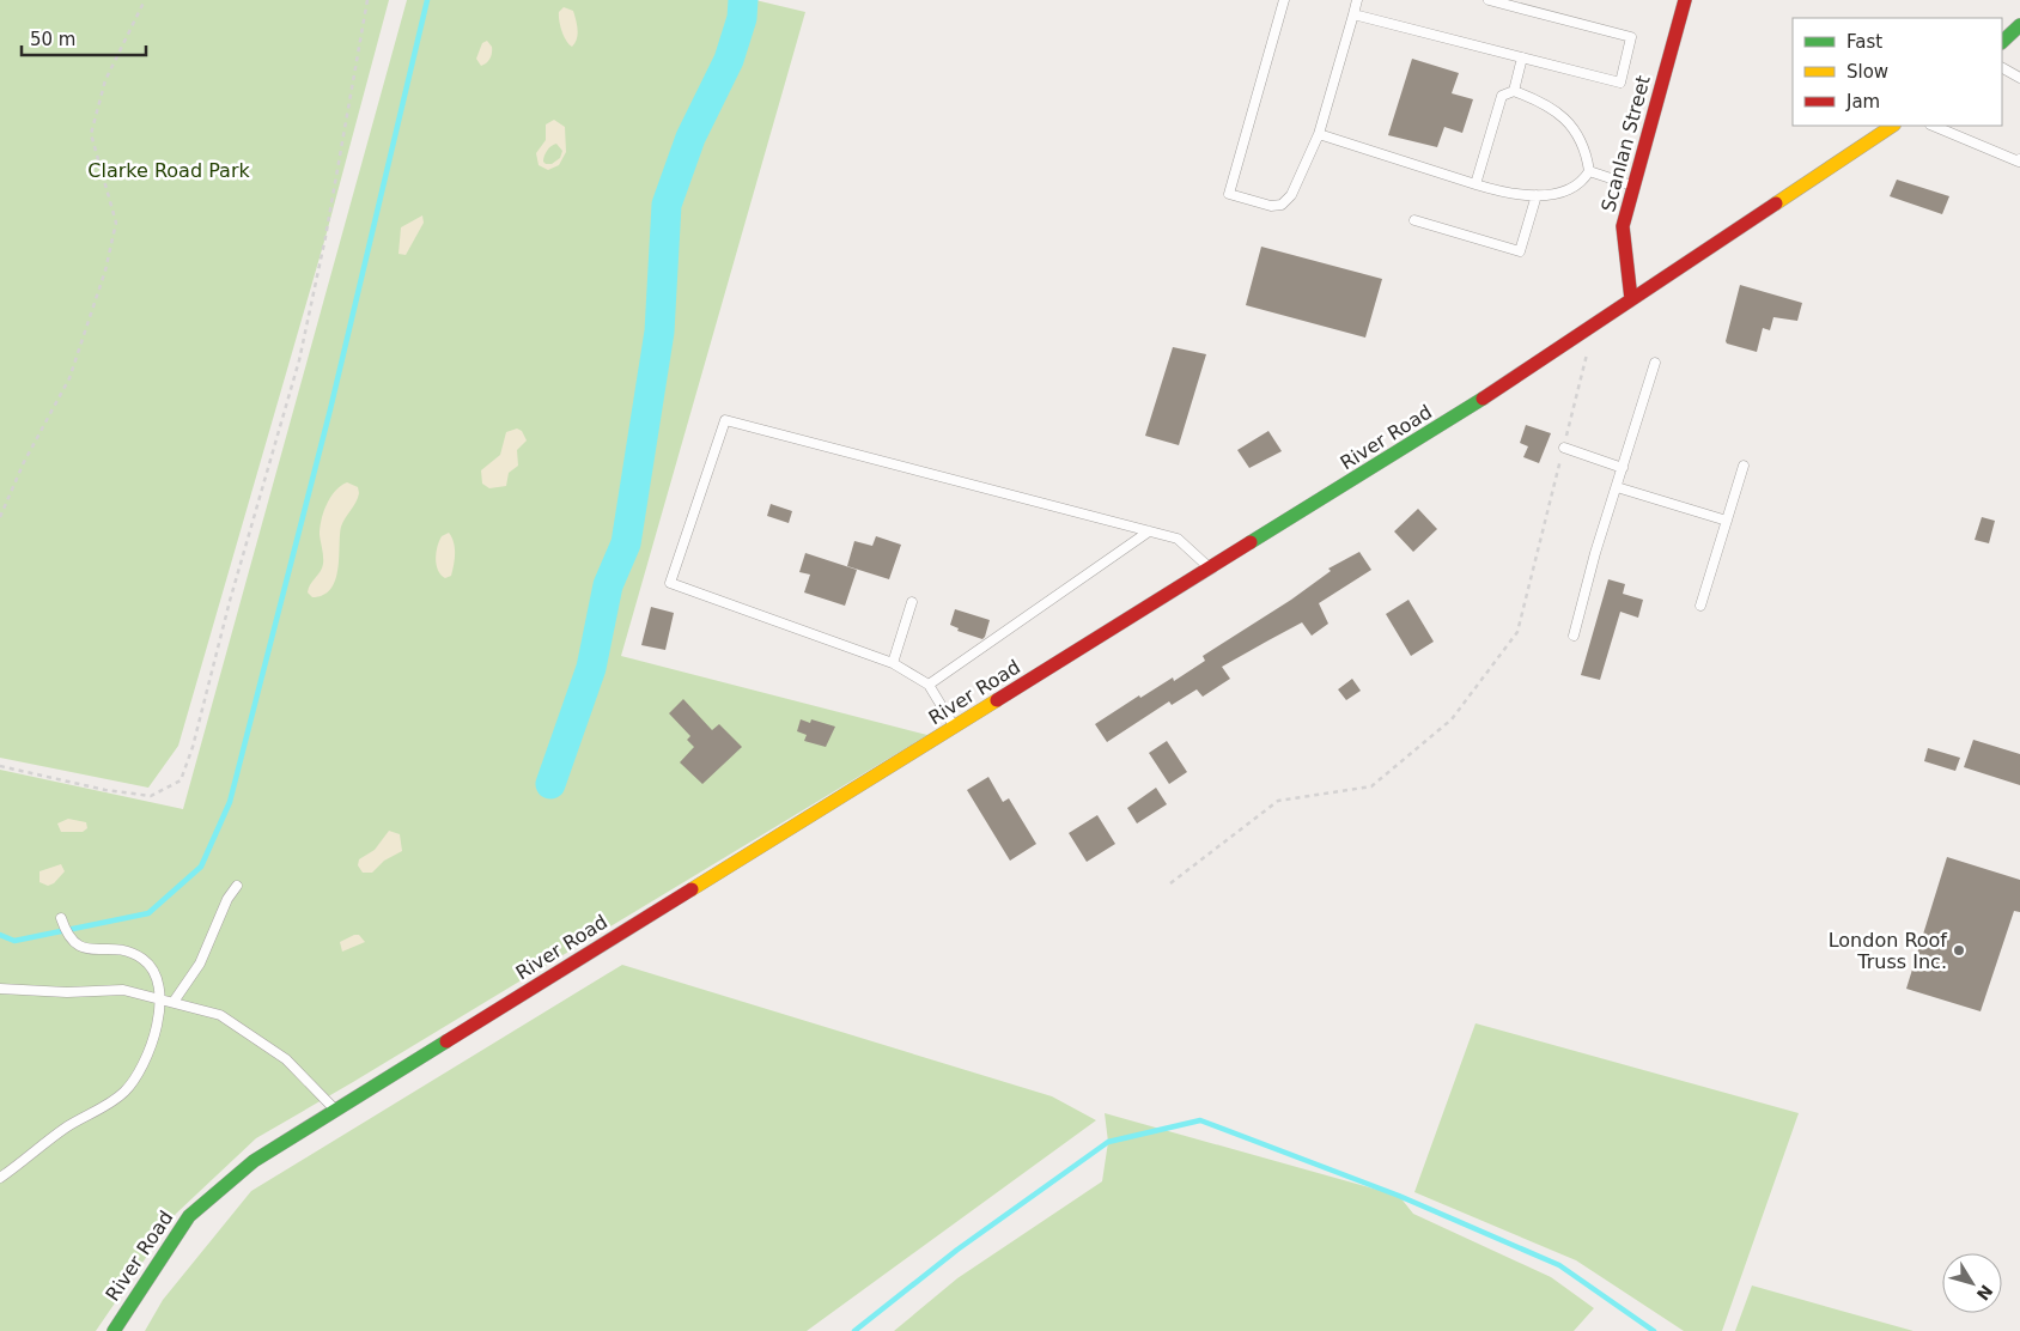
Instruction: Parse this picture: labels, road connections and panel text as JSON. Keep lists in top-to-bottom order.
{
  "streets": {
    "street": ["Scanlan Street", "River Road"]
  },
  "crossings": [
    ["Scanlan Street", "River Road"]
  ],
  "parks": ["Clarke Road Park"],
  "places": ["London Roof Truss Inc."],
  "legend": ["Fast", "Slow", "Jam"],
  "scale_bar": "50 m",
  "north": "bottom right"
}
